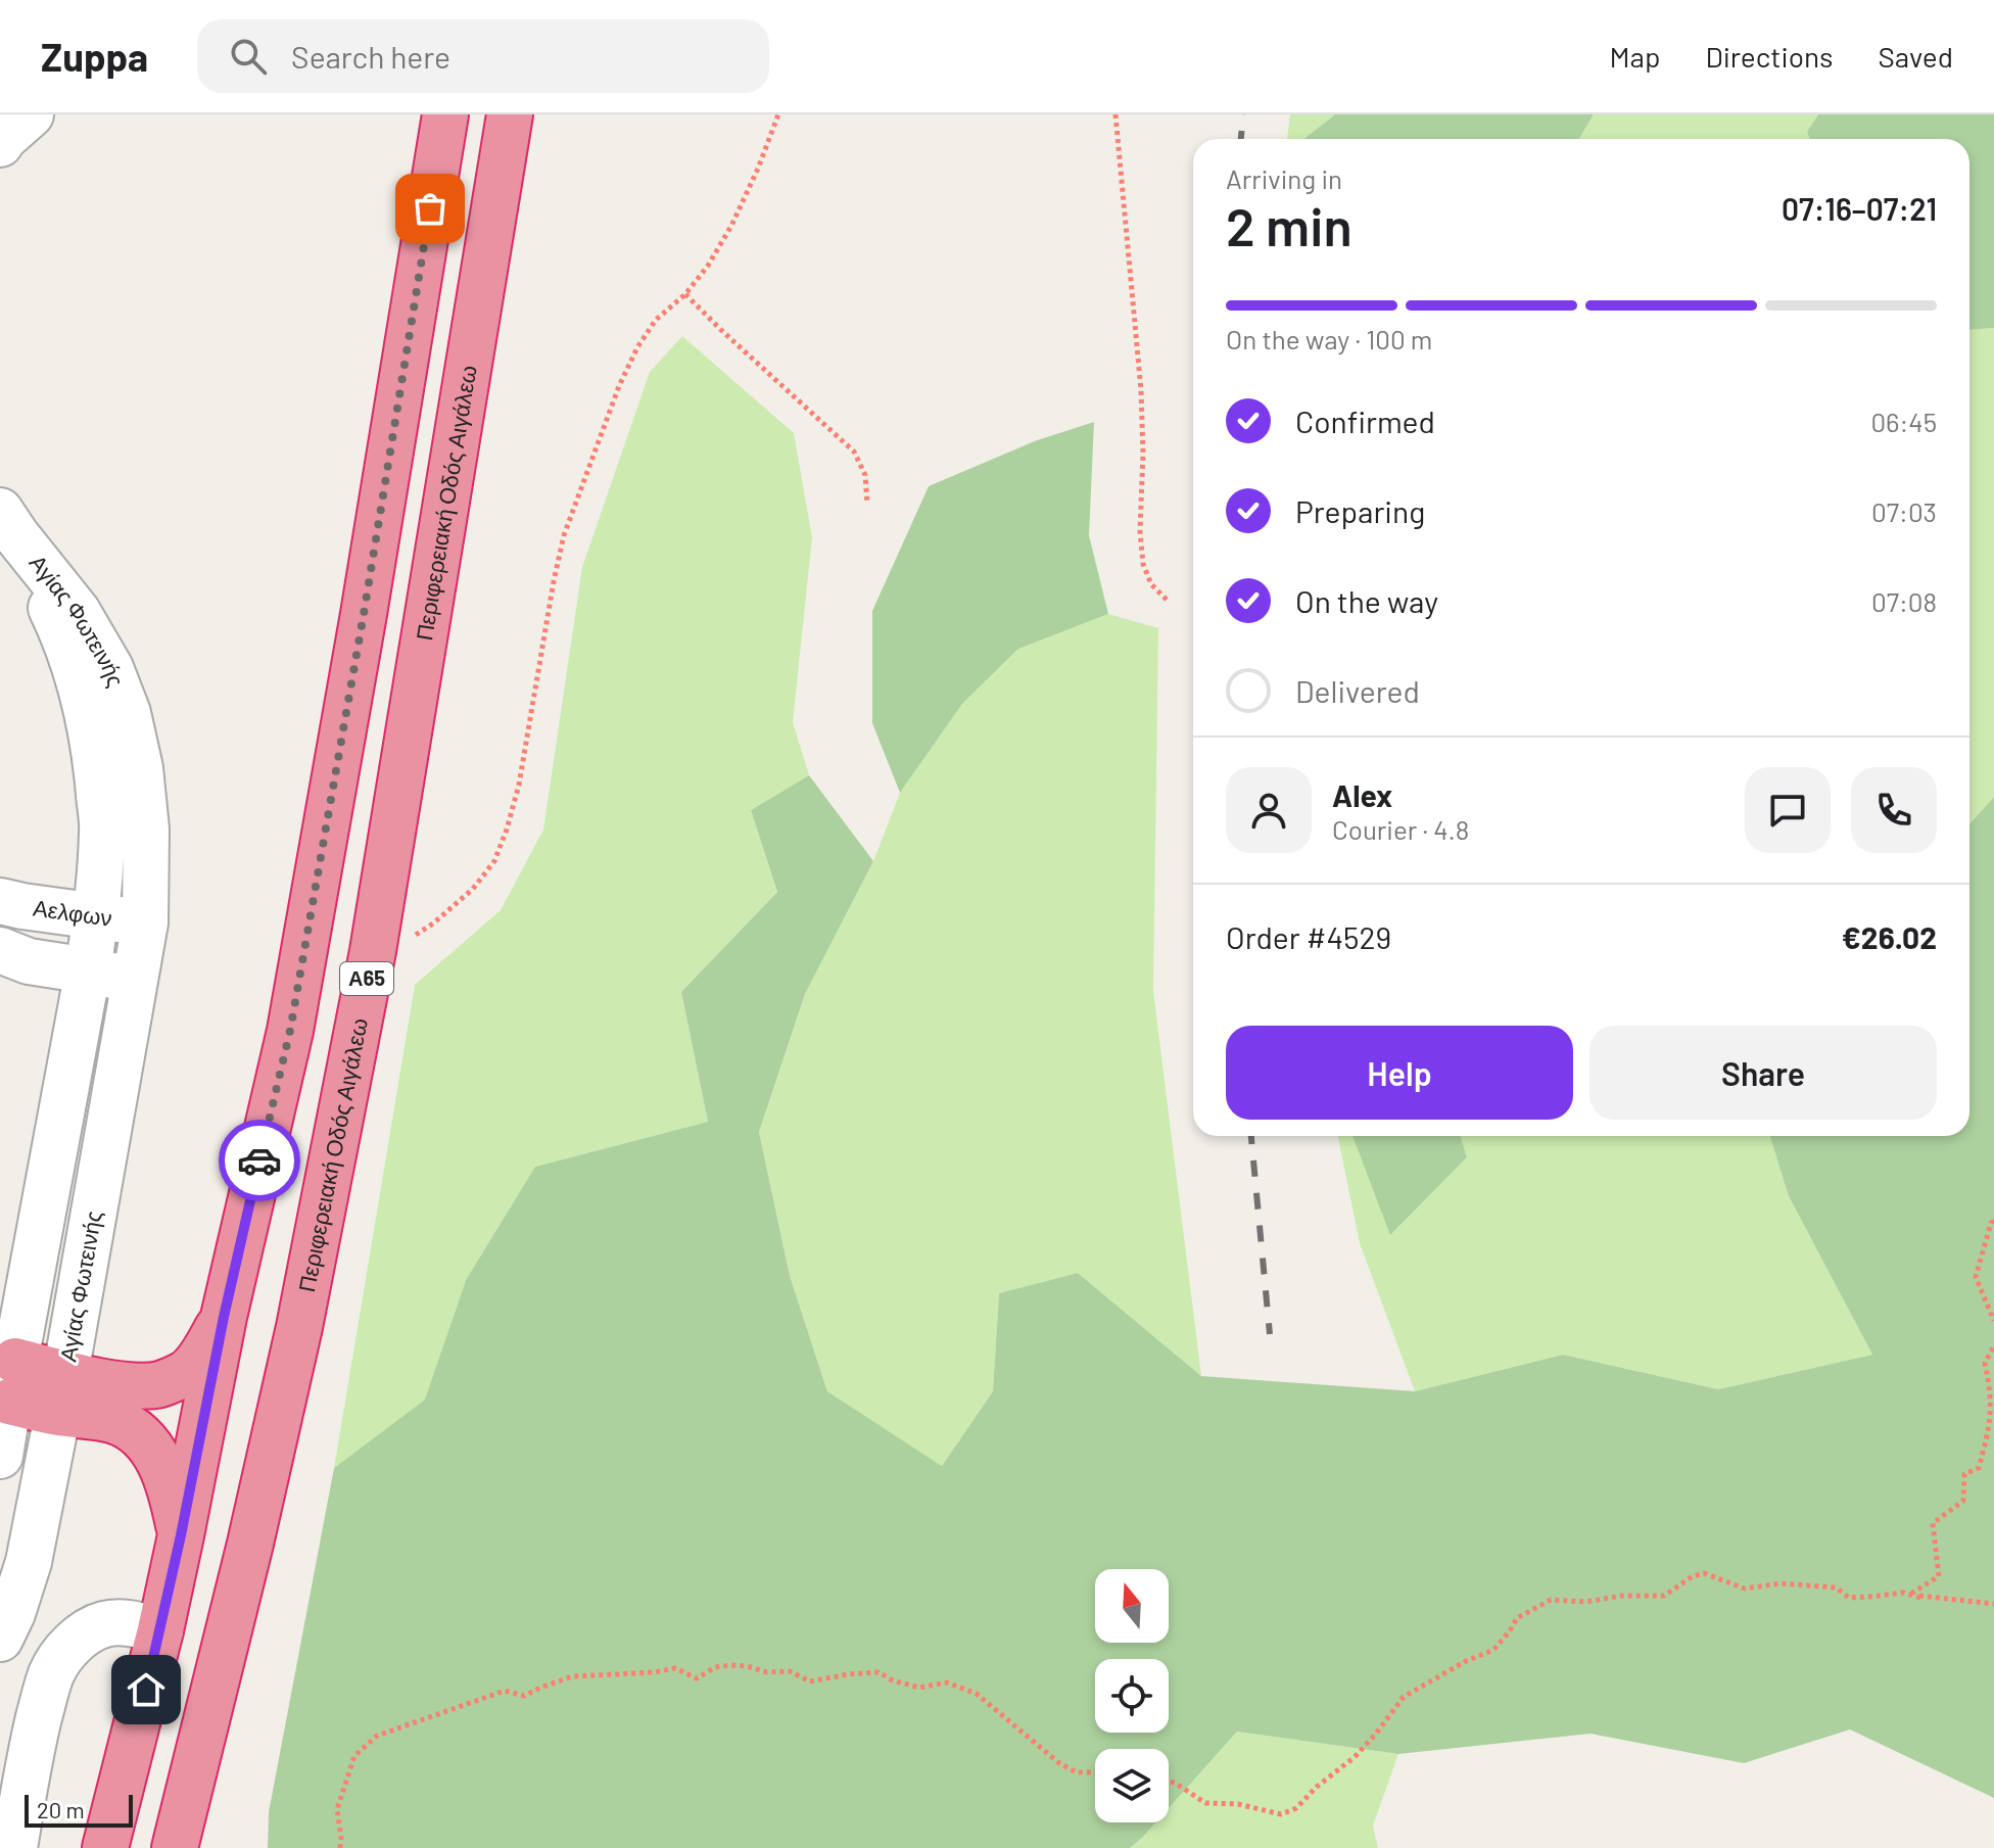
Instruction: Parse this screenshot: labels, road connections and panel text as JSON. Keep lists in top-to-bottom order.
{
  "streets": {
    "highway": ["Περιφερειακή Οδός Αιγάλεω", "Α65"],
    "street": ["Αγίας Φωτεινής", "Αελφων"]
  },
  "crossings": [
    ["Αγίας Φωτεινής", "Αελφων"]
  ],
  "scale_bar": "20 m",
  "north": "top",
  "page": {
    "header": "Zuppa",
    "search": "Search here",
    "nav": ["Map", "Directions", "Saved"],
    "heading": ["2 min", "Arriving in", "07:16–07:21"],
    "panel": [
      "Alex",
      "Courier · 4.8",
      "Order #4529",
      "€26.02"
    ],
    "bar": "On the way · 100 m",
    "list": [
      ["Confirmed", "06:45"],
      ["Preparing", "07:03"],
      ["On the way", "07:08"],
      "Delivered"
    ],
    "buttons": ["Help", "Share"],
    "scale": "20 m"
  }
}
